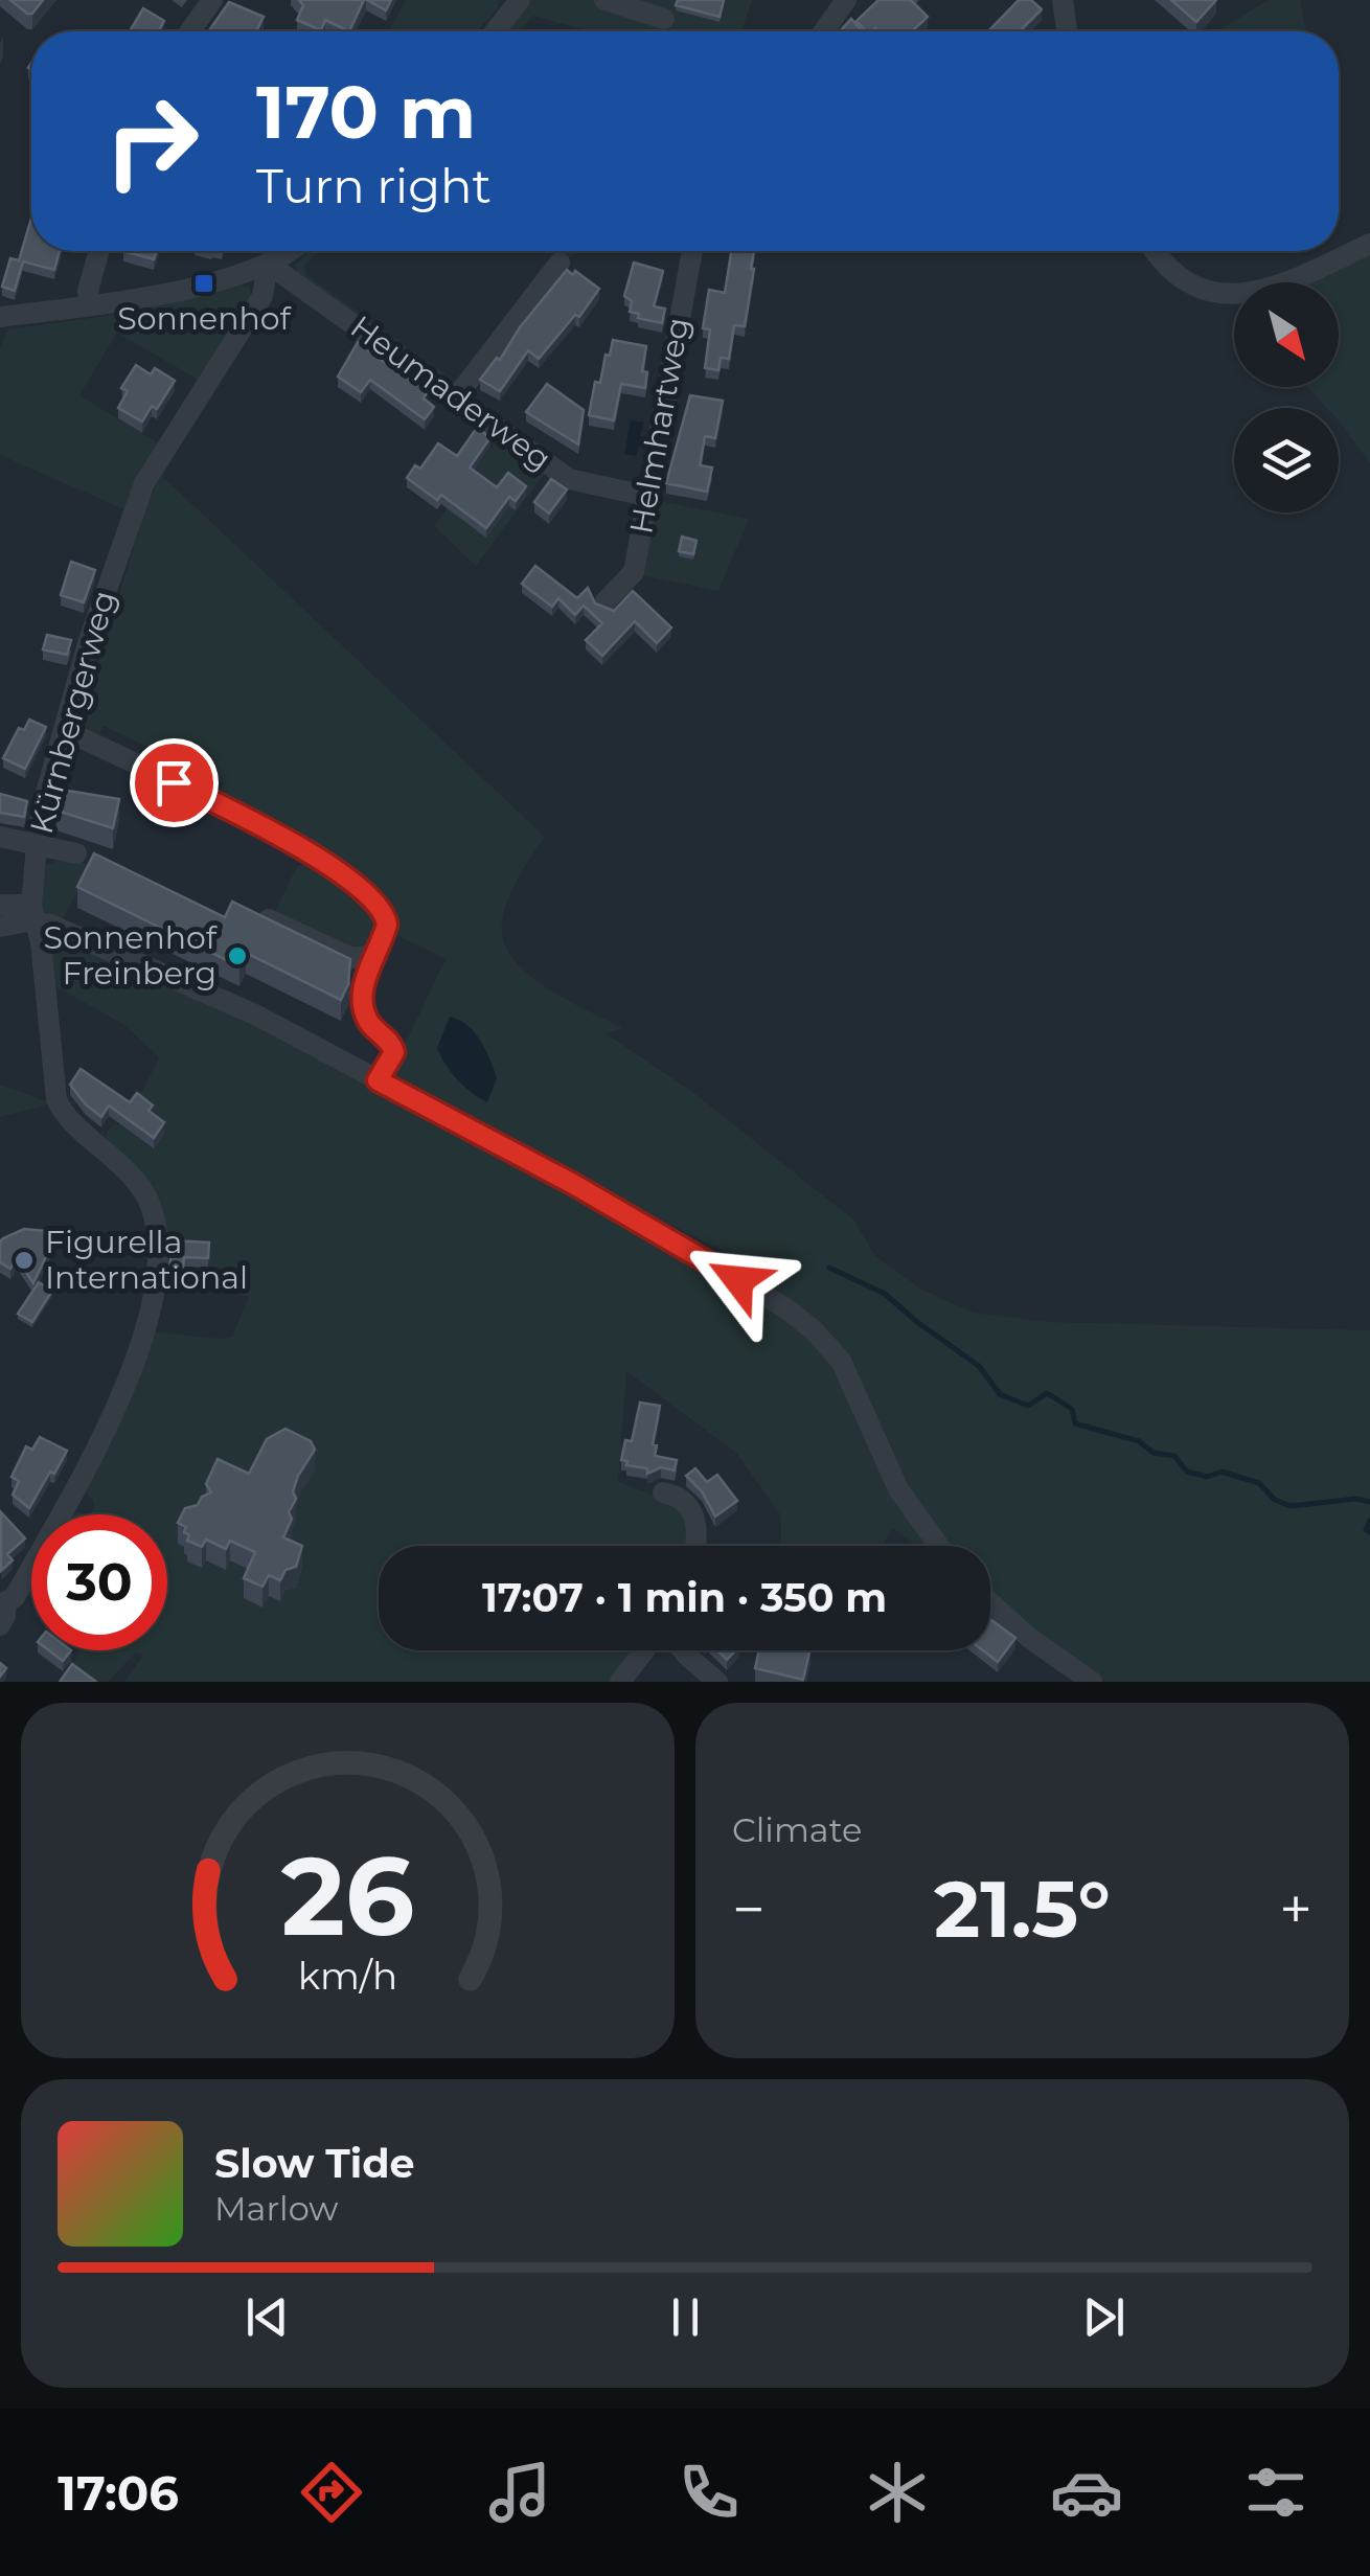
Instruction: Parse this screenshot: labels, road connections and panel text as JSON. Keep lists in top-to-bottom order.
{
  "streets": {
    "street": ["Heumaderweg", "Helmhartweg", "Kürnbergerweg"]
  },
  "crossings": [
    ["Heumaderweg", "Helmhartweg"],
    ["Heumaderweg", "Kürnbergerweg"]
  ],
  "places": {
    "transit": ["Sonnenhof"],
    "other": ["Sonnenhof Freinberg", "Figurella International"]
  },
  "north": "bottom right",
  "page": {
    "turn": ["170 m", "Turn right"],
    "limit": "30",
    "trip": "17:07 · 1 min · 350 m",
    "tile": "Climate",
    "heat": ["−", "21.5°", "+"],
    "song": ["Slow Tide", "Marlow"],
    "tabs": "17:06",
    "gauge": ["26", "km/h"]
  }
}
